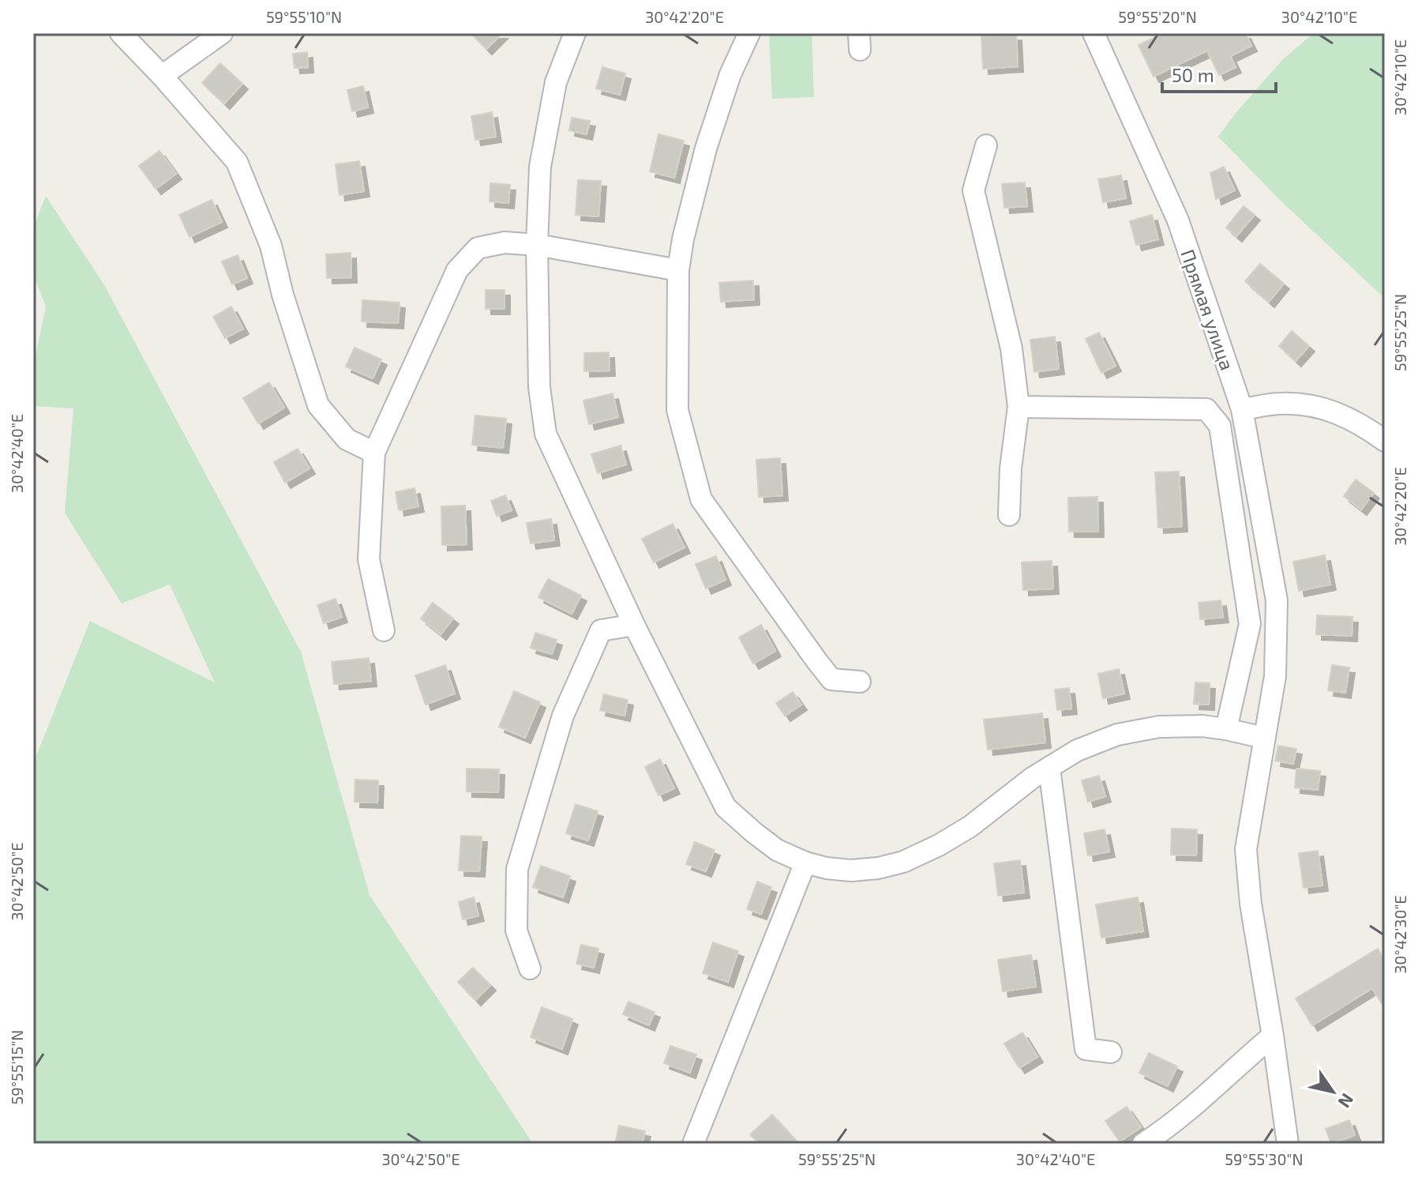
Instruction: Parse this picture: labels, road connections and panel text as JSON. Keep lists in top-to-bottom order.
{
  "streets": {
    "street": ["Прямая улица"]
  },
  "scale_bar": "50 m",
  "north": "bottom right",
  "coordinates": [
    "59°55'10\"N",
    "30°42'20\"E",
    "59°55'20\"N",
    "30°42'10\"E",
    "59°55'25\"N",
    "30°42'40\"E",
    "30°42'50\"E",
    "30°42'30\"E",
    "59°55'15\"N",
    "59°55'30\"N"
  ]
}
